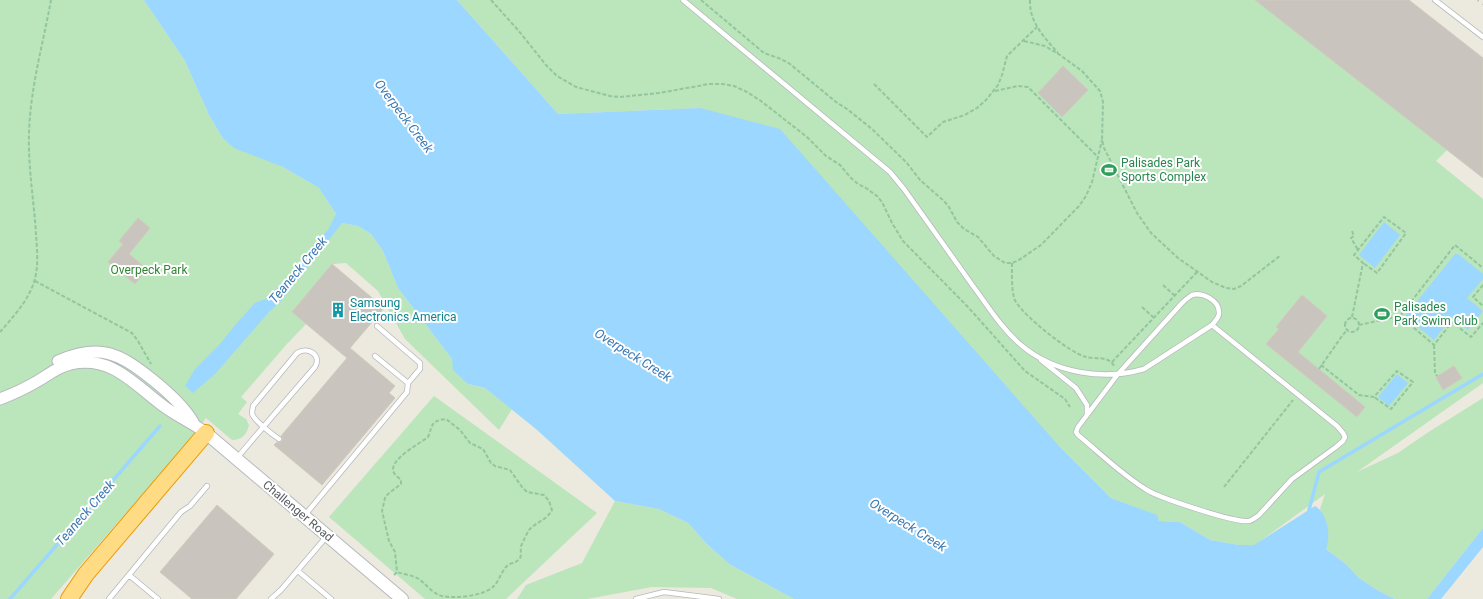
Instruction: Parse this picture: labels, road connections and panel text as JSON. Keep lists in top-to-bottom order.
{
  "streets": {
    "main road": ["Challenger Road"]
  },
  "water": ["Overpeck Creek", "Teaneck Creek"],
  "parks": ["Overpeck Park"],
  "places": {
    "sports": ["Palisades Park Sports Complex", "Palisades Park Swim Club"],
    "building": ["Samsung Electronics America"]
  }
}
